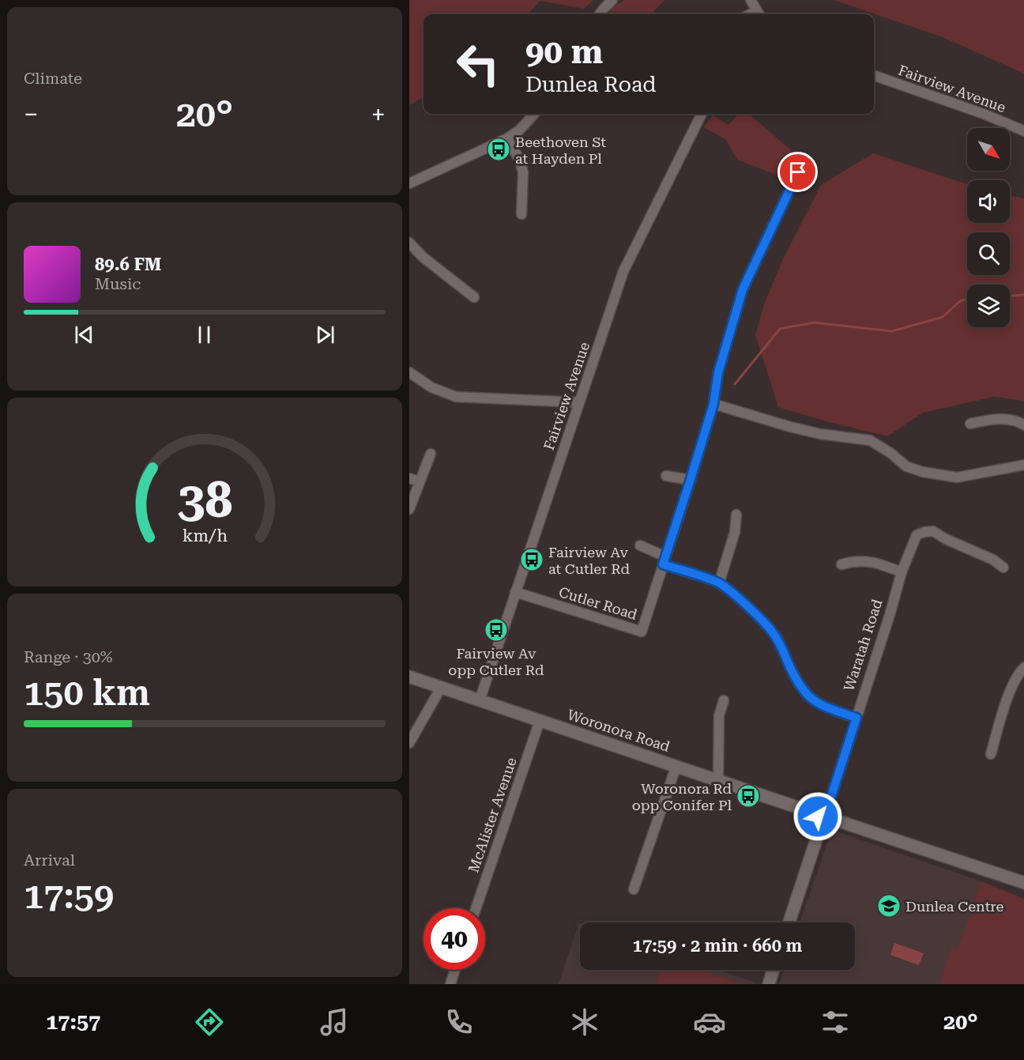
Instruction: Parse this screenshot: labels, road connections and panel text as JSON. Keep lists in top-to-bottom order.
{
  "streets": {
    "street": [
      "Fairview Avenue",
      "Cutler Road",
      "Waratah Road",
      "Woronora Road",
      "McAlister Avenue"
    ]
  },
  "crossings": [
    ["Fairview Avenue", "Cutler Road"],
    ["Fairview Avenue", "Woronora Road"],
    ["Waratah Road", "Woronora Road"],
    ["Woronora Road", "McAlister Avenue"]
  ],
  "places": {
    "bus stop": [
      "Beethoven St at Hayden Pl",
      "Fairview Av at Cutler Rd",
      "Fairview Av opp Cutler Rd",
      "Woronora Rd opp Conifer Pl"
    ],
    "school or university": ["Dunlea Centre"]
  },
  "north": "bottom right",
  "page": {
    "tile": [
      "Climate",
      ["Range · 30%", "150 km"],
      ["Arrival", "17:59"]
    ],
    "turn": ["90 m", "Dunlea Road"],
    "heat": ["−", "20°", "+"],
    "song": ["89.6 FM", "Music"],
    "limit": "40",
    "trip": "17:59 · 2 min · 660 m",
    "tabs": ["17:57", "20°"],
    "gauge": ["38", "km/h"]
  }
}
